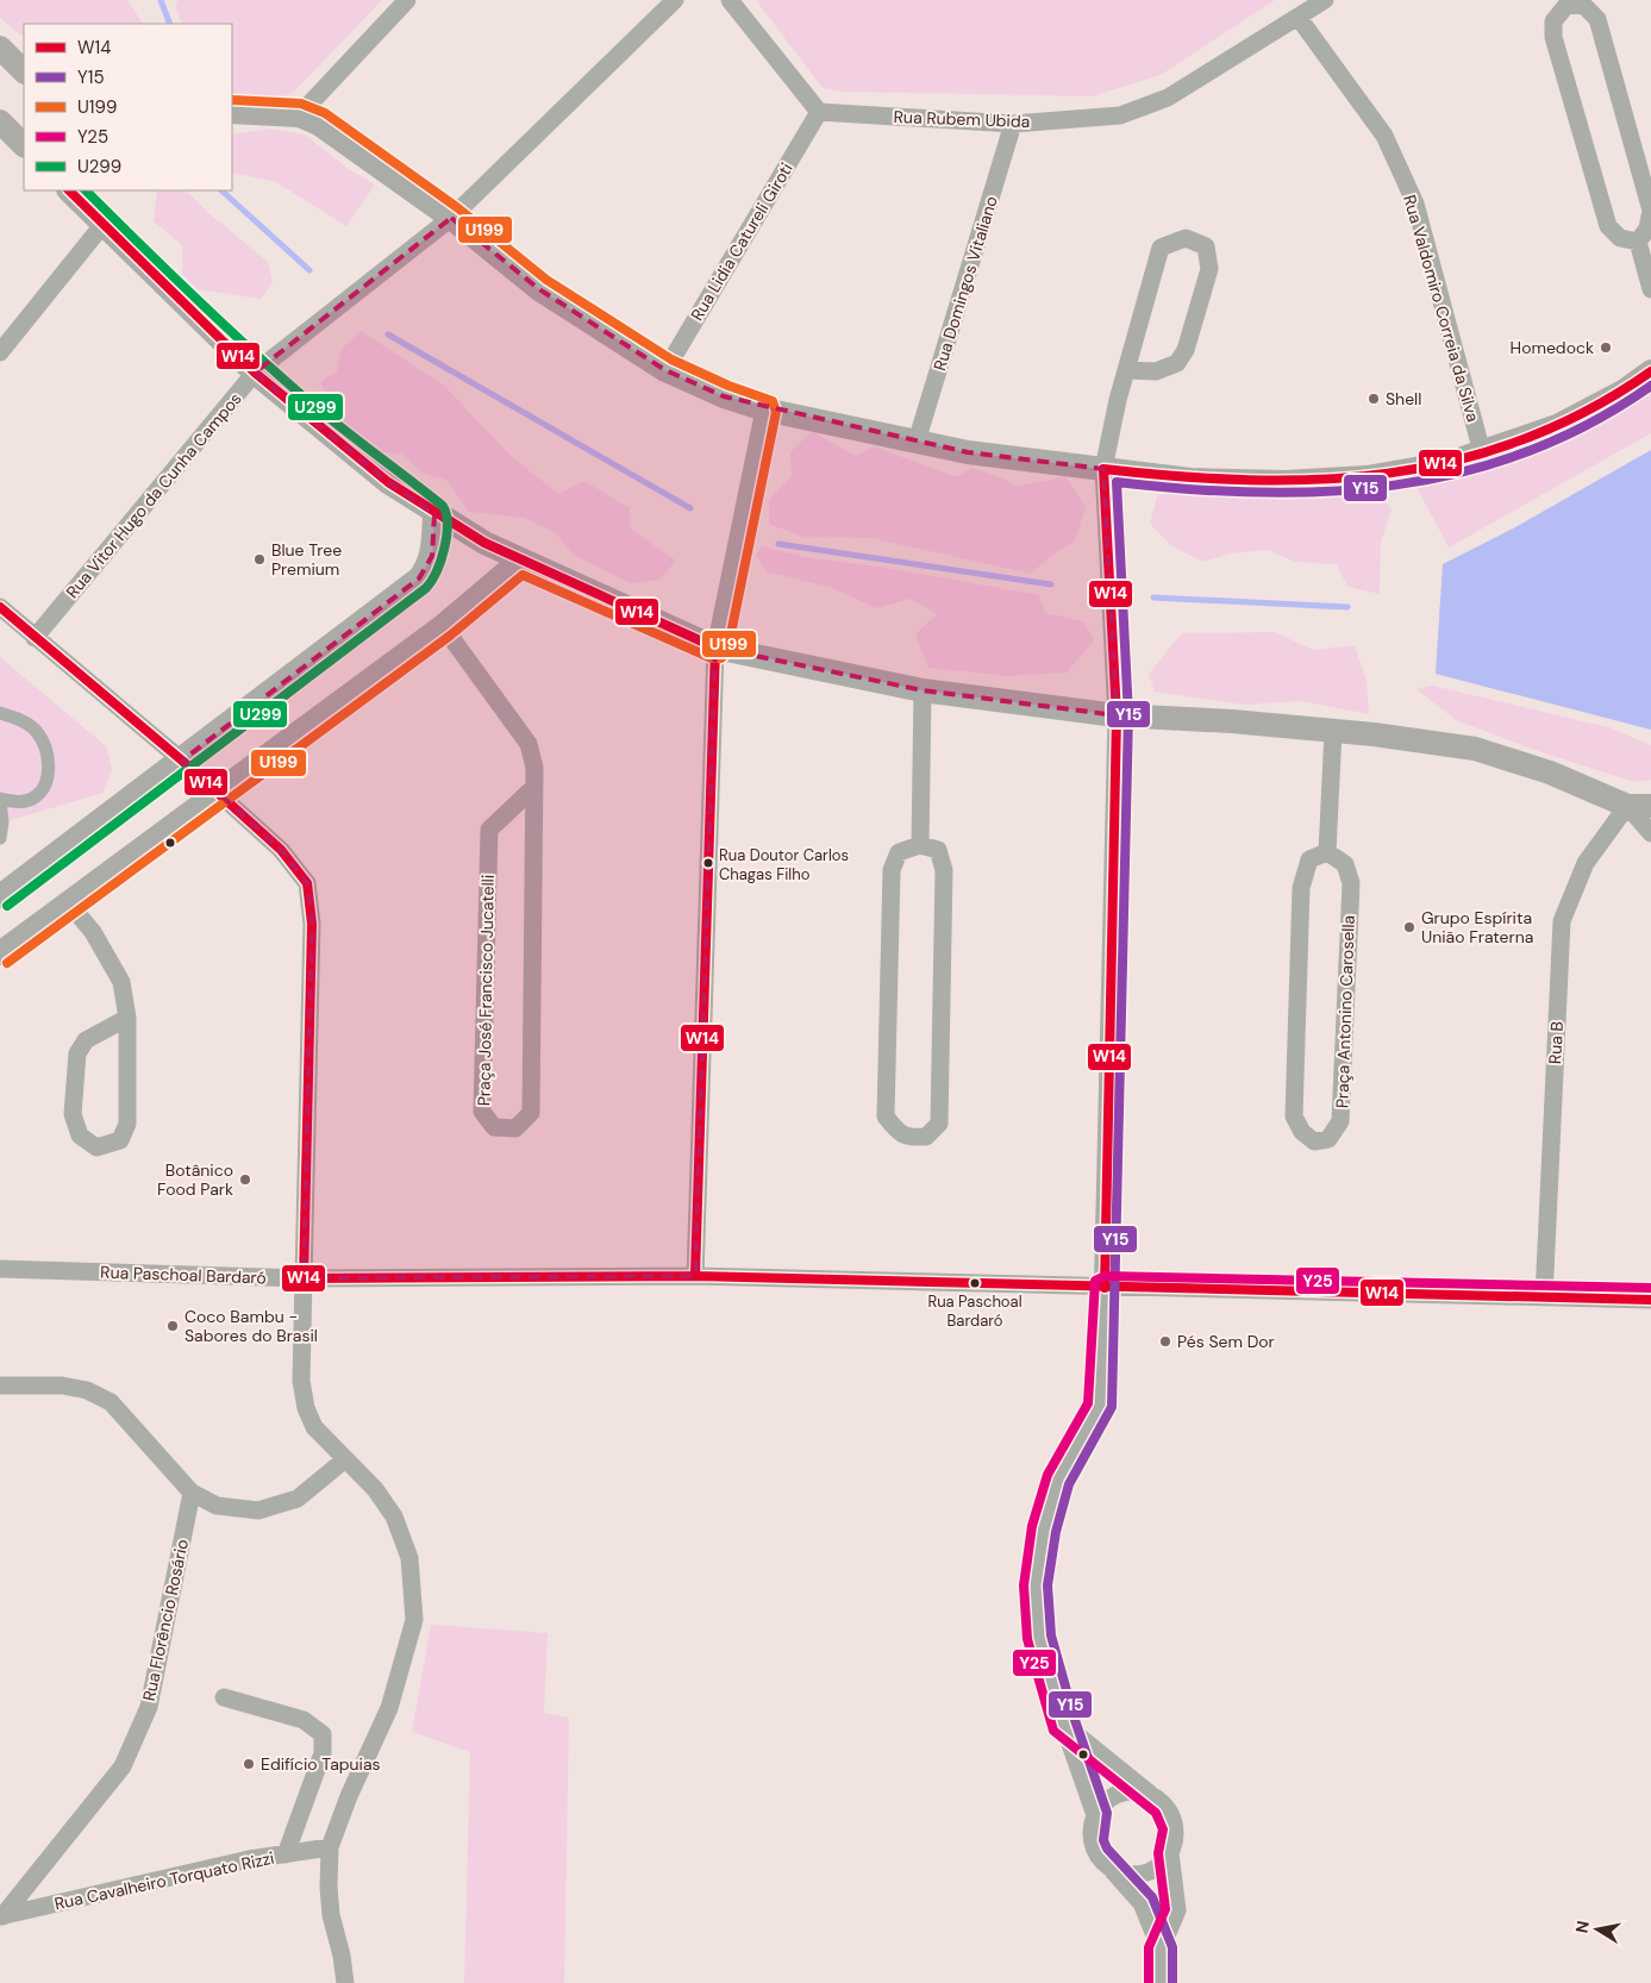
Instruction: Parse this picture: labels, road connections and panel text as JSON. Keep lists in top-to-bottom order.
{
  "streets": {
    "street": [
      "Rua Rubem Ubida",
      "Rua Lidia Catureli Giroti",
      "Rua Domingos Vitaliano",
      "Rua Valdomiro Correia da Silva",
      "Rua Vitor Hugo da Cunha Campos",
      "Praça José Francisco Jucatelli",
      "Praça Antonino Carosella",
      "Rua B",
      "Rua Paschoal Bardaró",
      "Rua Florêncio Rosário",
      "Rua Cavalheiro Torquato Rizzi"
    ]
  },
  "crossings": [
    ["Rua Rubem Ubida", "Rua Lidia Catureli Giroti"],
    ["Rua Rubem Ubida", "Rua Domingos Vitaliano"],
    ["Rua Rubem Ubida", "Rua Valdomiro Correia da Silva"],
    ["Rua B", "Rua Paschoal Bardaró"],
    ["Rua Florêncio Rosário", "Rua Cavalheiro Torquato Rizzi"]
  ],
  "places": [
    "Homedock",
    "Shell",
    "Blue Tree Premium",
    "Rua Doutor Carlos Chagas Filho",
    "Grupo Espírita União Fraterna",
    "Botânico Food Park",
    "Rua Paschoal Bardaró",
    "Coco Bambu - Sabores do Brasil",
    "Pés Sem Dor",
    "Edifício Tapuias"
  ],
  "lines": [
    "transit line U199",
    "transit line W14",
    "transit line U299",
    "transit line Y15",
    "transit line Y25"
  ],
  "legend": [
    "W14",
    "Y15",
    "U199",
    "Y25",
    "U299"
  ],
  "north": "left"
}
